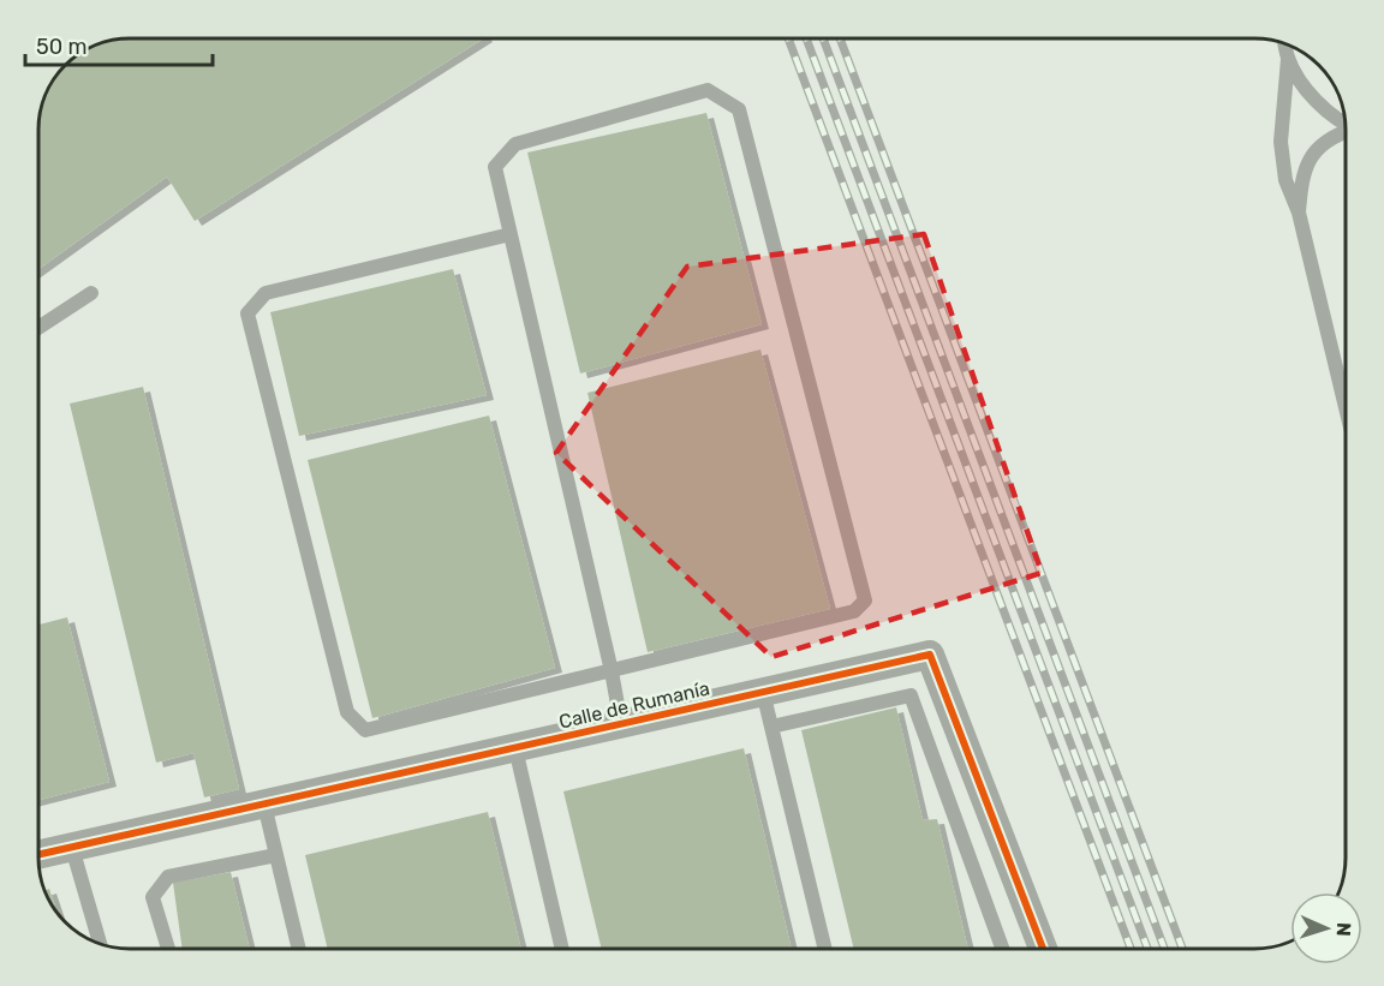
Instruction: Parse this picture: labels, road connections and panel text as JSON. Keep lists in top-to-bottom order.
{
  "streets": {
    "street": ["Calle de Rumanía"]
  },
  "scale_bar": "50 m",
  "north": "right"
}
